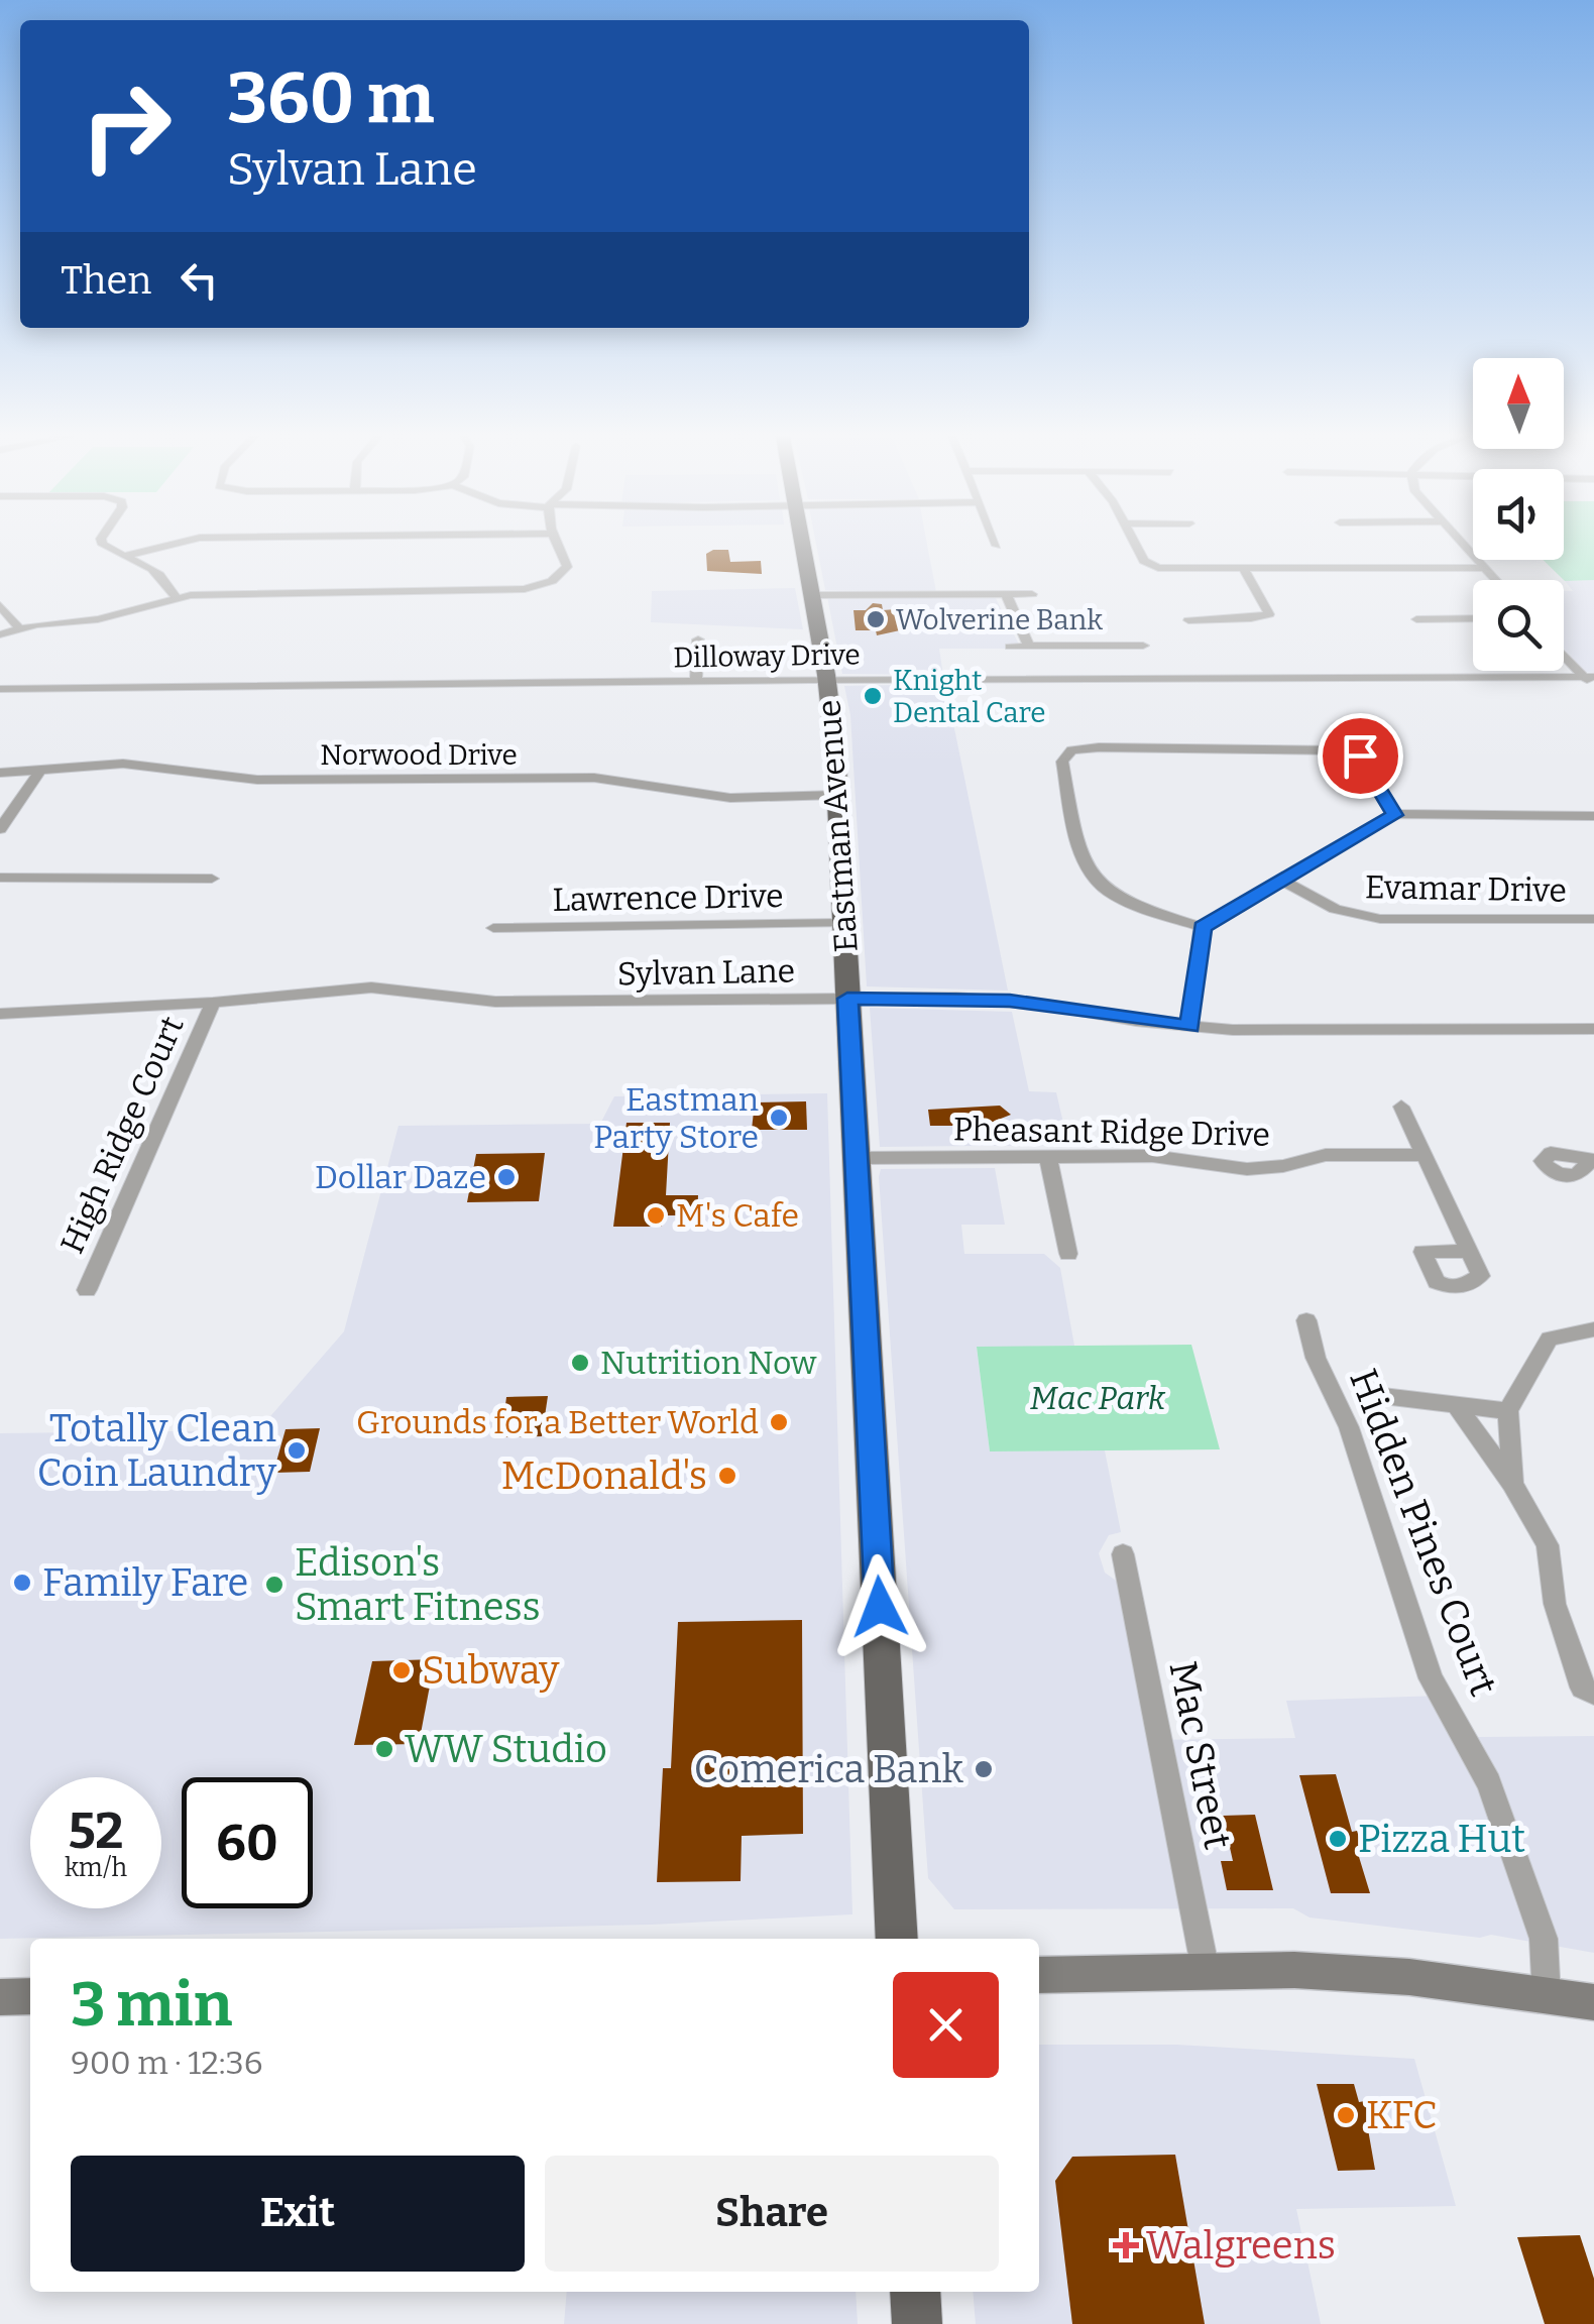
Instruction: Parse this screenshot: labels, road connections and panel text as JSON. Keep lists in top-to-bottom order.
{
  "streets": {
    "main road": ["Eastman Avenue"],
    "street": [
      "Dilloway Drive",
      "Norwood Drive",
      "Evamar Drive",
      "Lawrence Drive",
      "Sylvan Lane",
      "Pheasant Ridge Drive",
      "High Ridge Court",
      "Hidden Pines Court",
      "Mac Street"
    ]
  },
  "crossings": [
    ["Dilloway Drive", "Eastman Avenue"],
    ["Norwood Drive", "Eastman Avenue"],
    ["Eastman Avenue", "Lawrence Drive"],
    ["Eastman Avenue", "Sylvan Lane"],
    ["Eastman Avenue", "Pheasant Ridge Drive"],
    ["Sylvan Lane", "High Ridge Court"]
  ],
  "parks": ["Mac Park"],
  "places": {
    "other": [
      "Wolverine Bank",
      "Knight Dental Care",
      "Eastman Party Store",
      "Dollar Daze",
      "M's Cafe",
      "Nutrition Now",
      "Grounds for a Better World",
      "Totally Clean Coin Laundry",
      "McDonald's",
      "Family Fare",
      "Edison's Smart Fitness",
      "Subway",
      "WW Studio",
      "Comerica Bank",
      "Pizza Hut",
      "KFC"
    ],
    "health": ["Walgreens"]
  },
  "north": "top",
  "page": {
    "turn": ["360 m", "Sylvan Lane"],
    "then": "Then",
    "speed": "52 km/h",
    "limit": "60",
    "heading": ["3 min", "900 m · 12:36"],
    "buttons": ["Exit", "Share"]
  }
}
